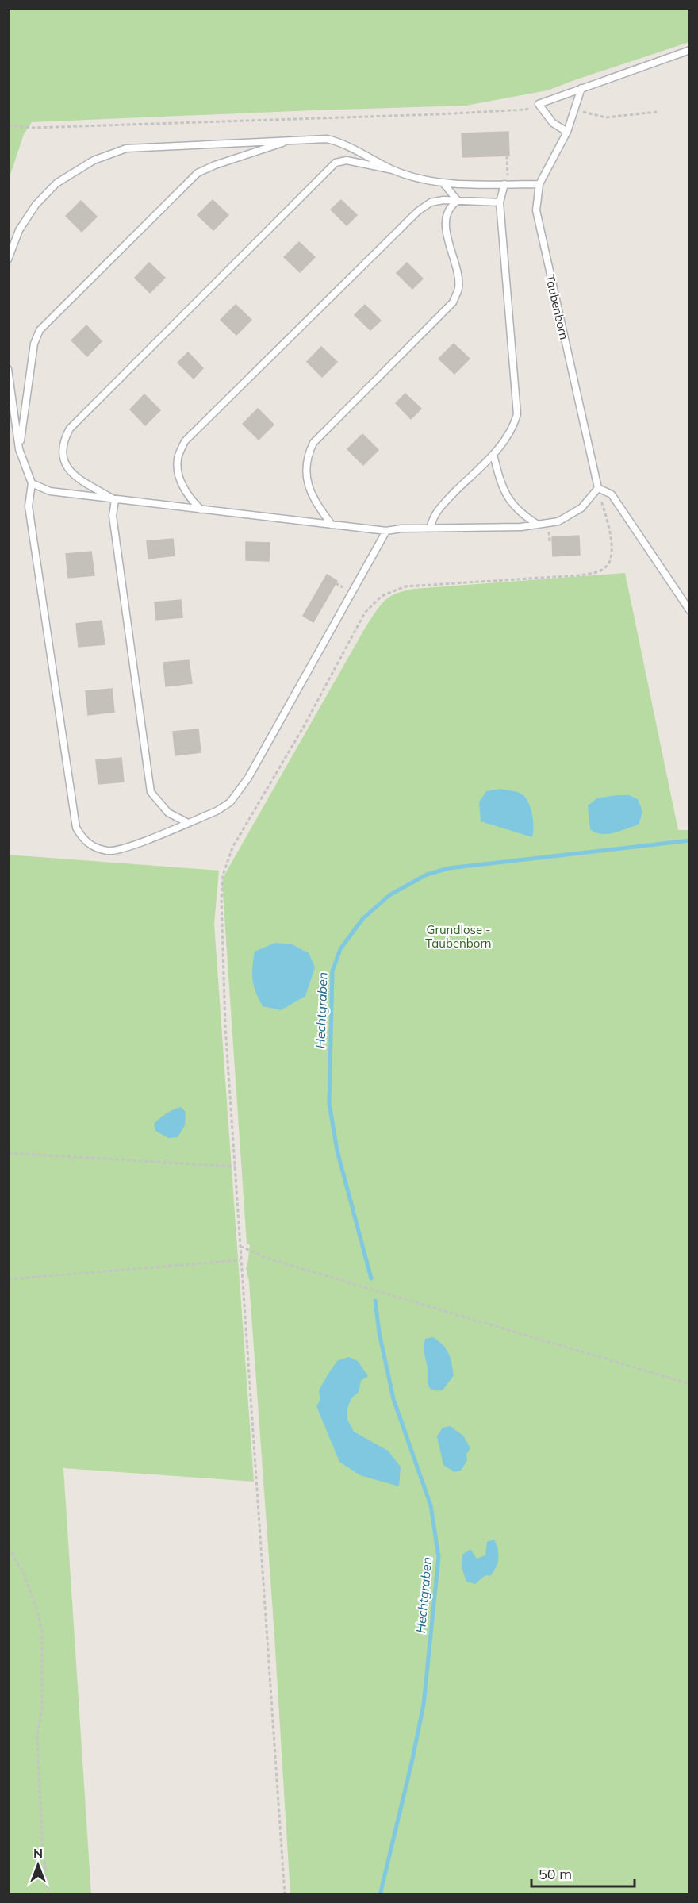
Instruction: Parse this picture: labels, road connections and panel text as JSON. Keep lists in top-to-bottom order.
{
  "streets": {
    "lane": ["Taubenborn"]
  },
  "water": ["Hechtgraben"],
  "parks": ["Grundlose - Taubenborn"],
  "scale_bar": "50 m",
  "north": "top"
}
